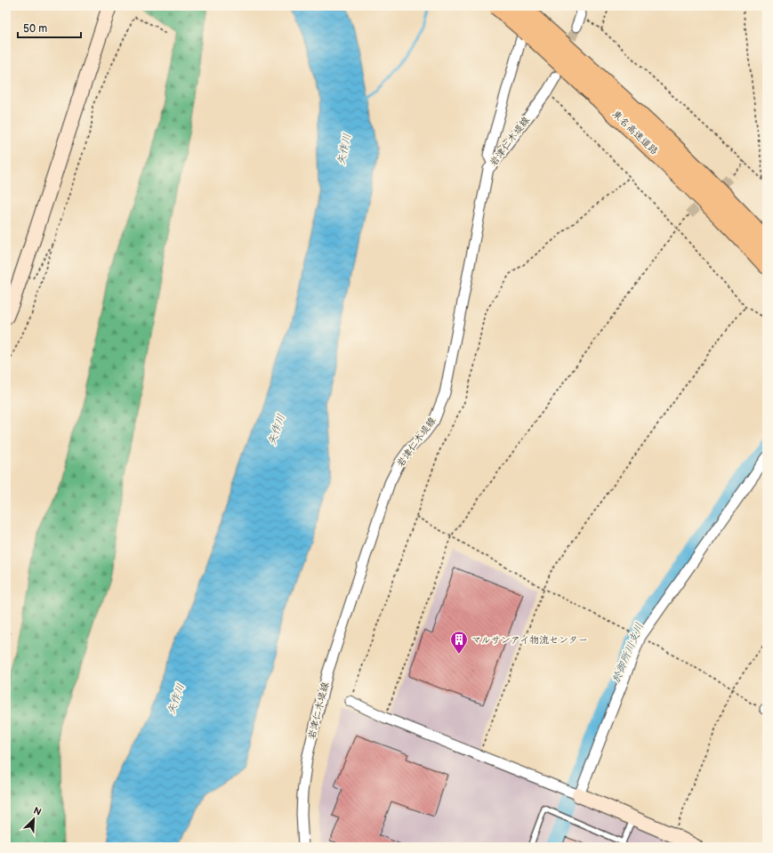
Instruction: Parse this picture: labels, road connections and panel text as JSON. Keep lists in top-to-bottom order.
{
  "streets": {
    "highway": ["東名高速道路"],
    "street": ["岩津仁木堤線"]
  },
  "water": ["矢作川", "於御所川支川"],
  "places": {
    "building": ["マルサンアイ物流センター"]
  },
  "scale_bar": "50 m",
  "north": "top right"
}
